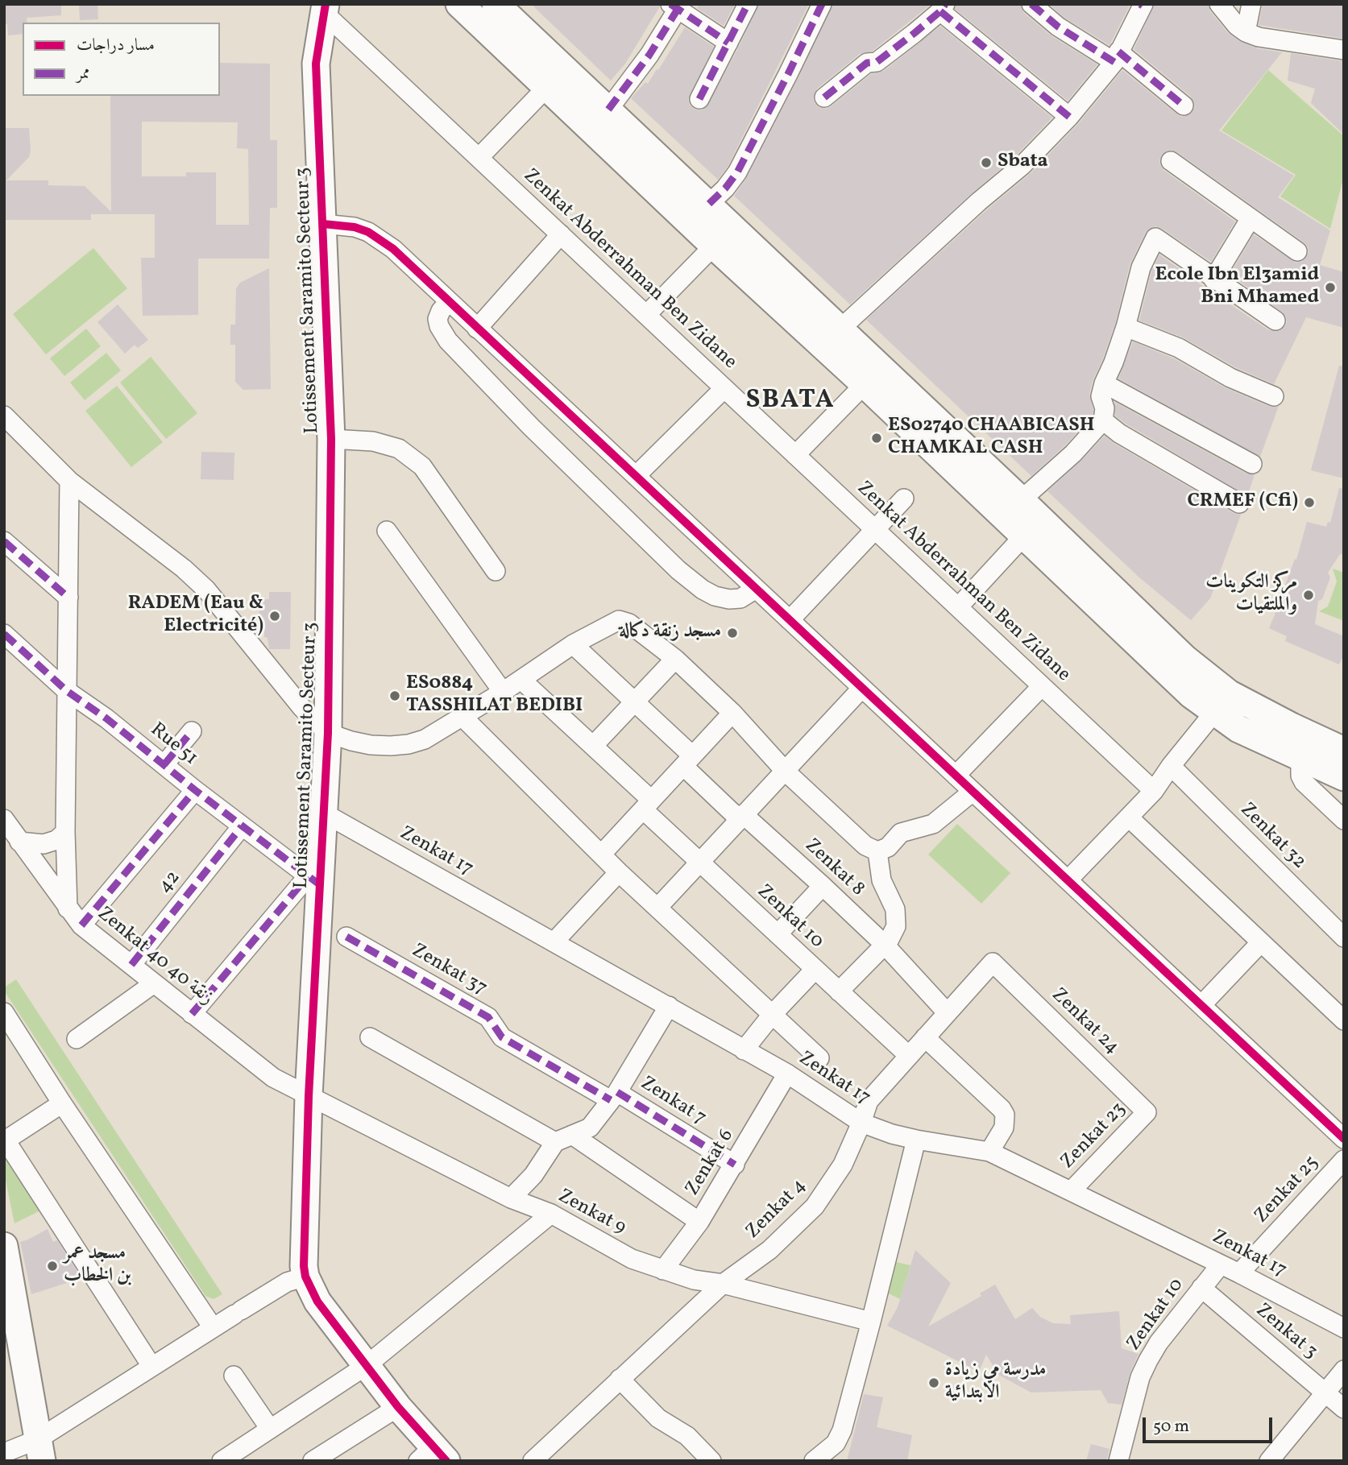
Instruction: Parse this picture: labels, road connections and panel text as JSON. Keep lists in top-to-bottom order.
{
  "streets": {
    "main road": ["Lotissement Saramito Secteur 3"],
    "street": [
      "Zenkat Abderrahman Ben Zidane",
      "Rue 51",
      "Zenkat 32",
      "Zenkat 17",
      "Zenkat 8",
      "42",
      "Zenkat 10",
      "Zenkat 40 زنقة 40",
      "Zenkat 37",
      "Zenkat 24",
      "Zenkat 7",
      "Zenkat 23",
      "Zenkat 6",
      "Zenkat 25",
      "Zenkat 4",
      "Zenkat 9",
      "Zenkat 3"
    ]
  },
  "crossings": [
    ["Zenkat Abderrahman Ben Zidane", "Lotissement Saramito Secteur 3"],
    ["Lotissement Saramito Secteur 3", "Rue 51"],
    ["Lotissement Saramito Secteur 3", "Zenkat 17"],
    ["Lotissement Saramito Secteur 3", "Zenkat 40 زنقة 40"],
    ["Lotissement Saramito Secteur 3", "Zenkat 9"],
    ["Rue 51", "42"],
    ["Zenkat 17", "Zenkat 10"],
    ["Zenkat 17", "Zenkat 23"],
    ["Zenkat 17", "Zenkat 6"],
    ["Zenkat 17", "Zenkat 25"],
    ["Zenkat 17", "Zenkat 4"],
    ["Zenkat 8", "Zenkat 4"],
    ["42", "Zenkat 40 زنقة 40"],
    ["Zenkat 10", "Zenkat 4"],
    ["Zenkat 10", "Zenkat 3"],
    ["Zenkat 40 زنقة 40", "Zenkat 9"],
    ["Zenkat 37", "Zenkat 7"],
    ["Zenkat 24", "Zenkat 23"],
    ["Zenkat 24", "Zenkat 4"],
    ["Zenkat 7", "Zenkat 6"],
    ["Zenkat 6", "Zenkat 9"],
    ["Zenkat 4", "Zenkat 9"]
  ],
  "districts": ["SBATA"],
  "places": [
    "Sbata",
    "Ecole Ibn El3amid Bni Mhamed",
    "ES02740 CHAABICASH CHAMKAL CASH",
    "CRMEF (Cfi)",
    "مركز التكوينات والملتقيات",
    "RADEM (Eau & Electricité)",
    "مسجد زنقة دكالة",
    "ES0884 TASSHILAT BEDIBI",
    "مسجد عمر بن الخطاب",
    "مدرسة مي زيادة الابتدائية"
  ],
  "legend": ["مسار دراجات", "ممر"],
  "scale_bar": "50 m"
}
